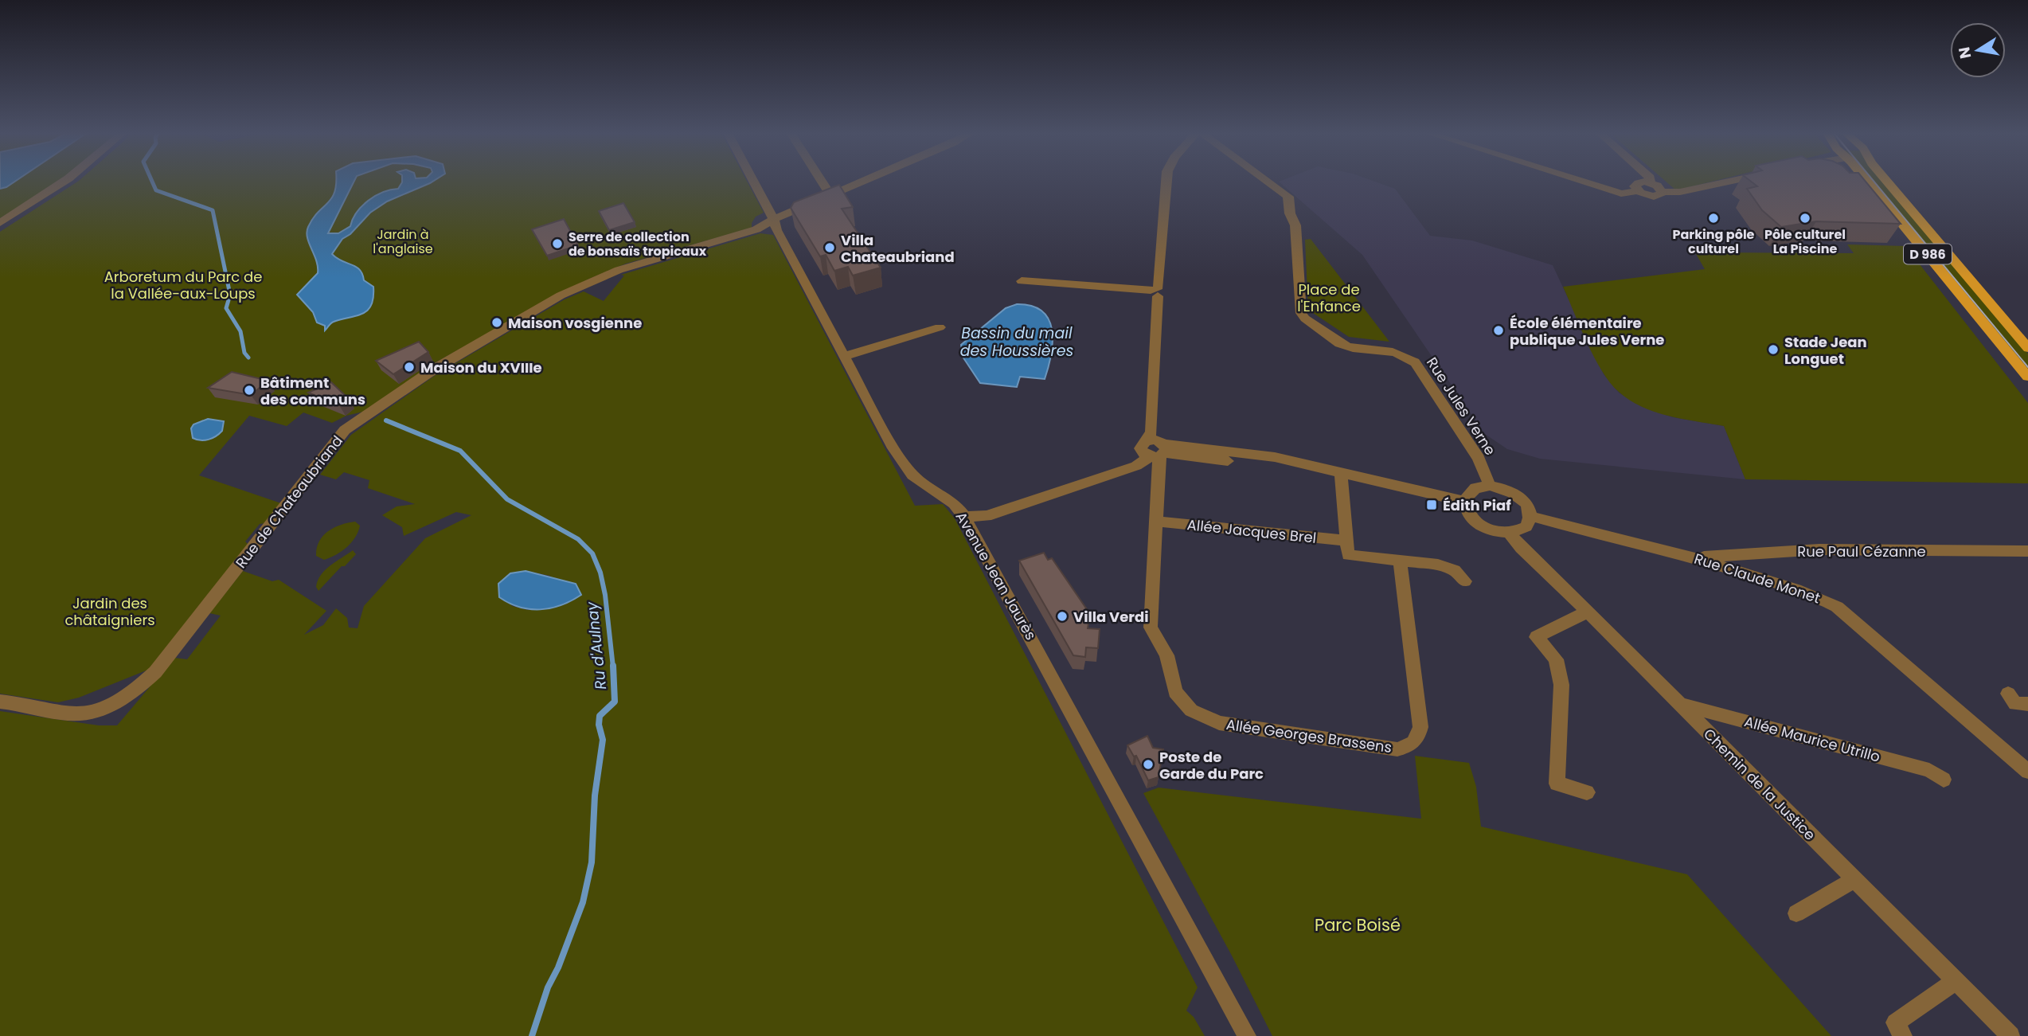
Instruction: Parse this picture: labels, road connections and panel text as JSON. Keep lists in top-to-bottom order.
{
  "streets": {
    "main road": ["D 986"],
    "street": [
      "Rue Jules Verne",
      "Rue de Chateaubriand",
      "Allée Jacques Brel",
      "Rue Paul Cézanne",
      "Avenue Jean Jaurès",
      "Rue Claude Monet",
      "Allée Georges Brassens",
      "Allée Maurice Utrillo",
      "Chemin de la Justice"
    ]
  },
  "crossings": [
    ["Rue Jules Verne", "Rue Claude Monet"],
    ["Rue Jules Verne", "Chemin de la Justice"],
    ["Rue de Chateaubriand", "Avenue Jean Jaurès"],
    ["Allée Jacques Brel", "Allée Georges Brassens"],
    ["Rue Paul Cézanne", "Rue Claude Monet"],
    ["Rue Claude Monet", "Chemin de la Justice"],
    ["Allée Maurice Utrillo", "Chemin de la Justice"]
  ],
  "water": ["Bassin du mail des Houssières", "Ru d'Aulnay"],
  "parks": [
    "Jardin à l'anglaise",
    "Arboretum du Parc de la Vallée-aux-Loups",
    "Place de l'Enfance",
    "Jardin des châtaigniers",
    "Parc Boisé"
  ],
  "places": {
    "other": [
      "Parking pôle culturel",
      "Pôle culturel La Piscine",
      "Serre de collection de bonsaïs tropicaux",
      "Villa Chateaubriand",
      "Maison vosgienne",
      "École élémentaire publique Jules Verne",
      "Stade Jean Longuet",
      "Maison du XVIIIe",
      "Bâtiment des communs",
      "Villa Verdi",
      "Poste de Garde du Parc"
    ],
    "transit": ["Édith Piaf"]
  },
  "north": "left"
}
